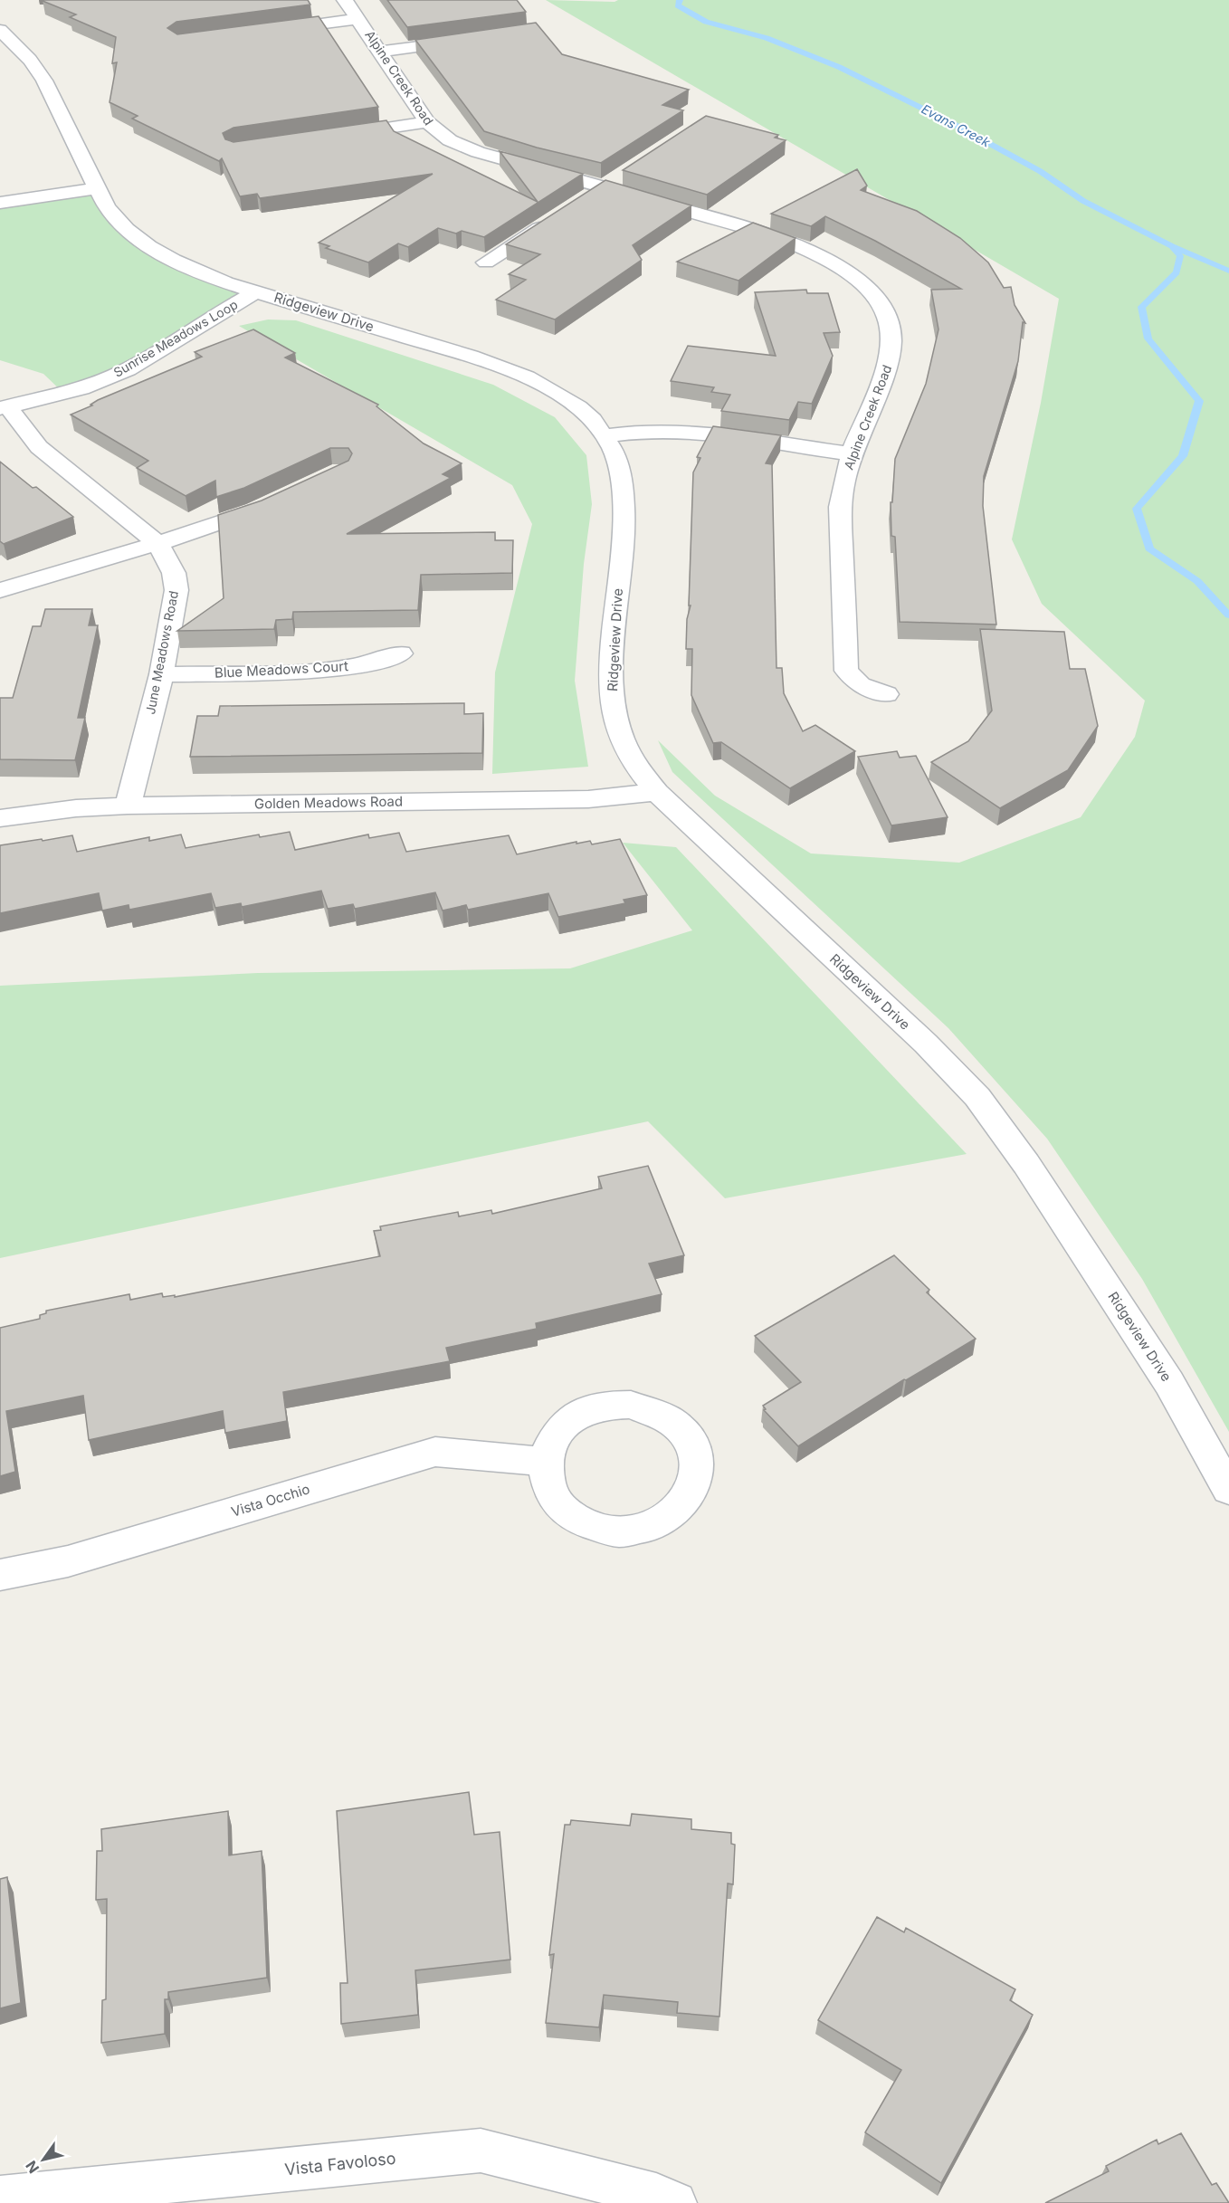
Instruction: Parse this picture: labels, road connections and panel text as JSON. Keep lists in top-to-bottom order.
{
  "streets": {
    "street": [
      "Alpine Creek Road",
      "Ridgeview Drive",
      "Sunrise Meadows Loop",
      "June Meadows Road",
      "Blue Meadows Court",
      "Golden Meadows Road",
      "Vista Occhio",
      "Vista Favoloso"
    ]
  },
  "crossings": [
    ["Ridgeview Drive", "Sunrise Meadows Loop"],
    ["Ridgeview Drive", "Golden Meadows Road"],
    ["Sunrise Meadows Loop", "June Meadows Road"],
    ["June Meadows Road", "Blue Meadows Court"],
    ["June Meadows Road", "Golden Meadows Road"]
  ],
  "water": ["Evans Creek"],
  "north": "bottom left"
}
